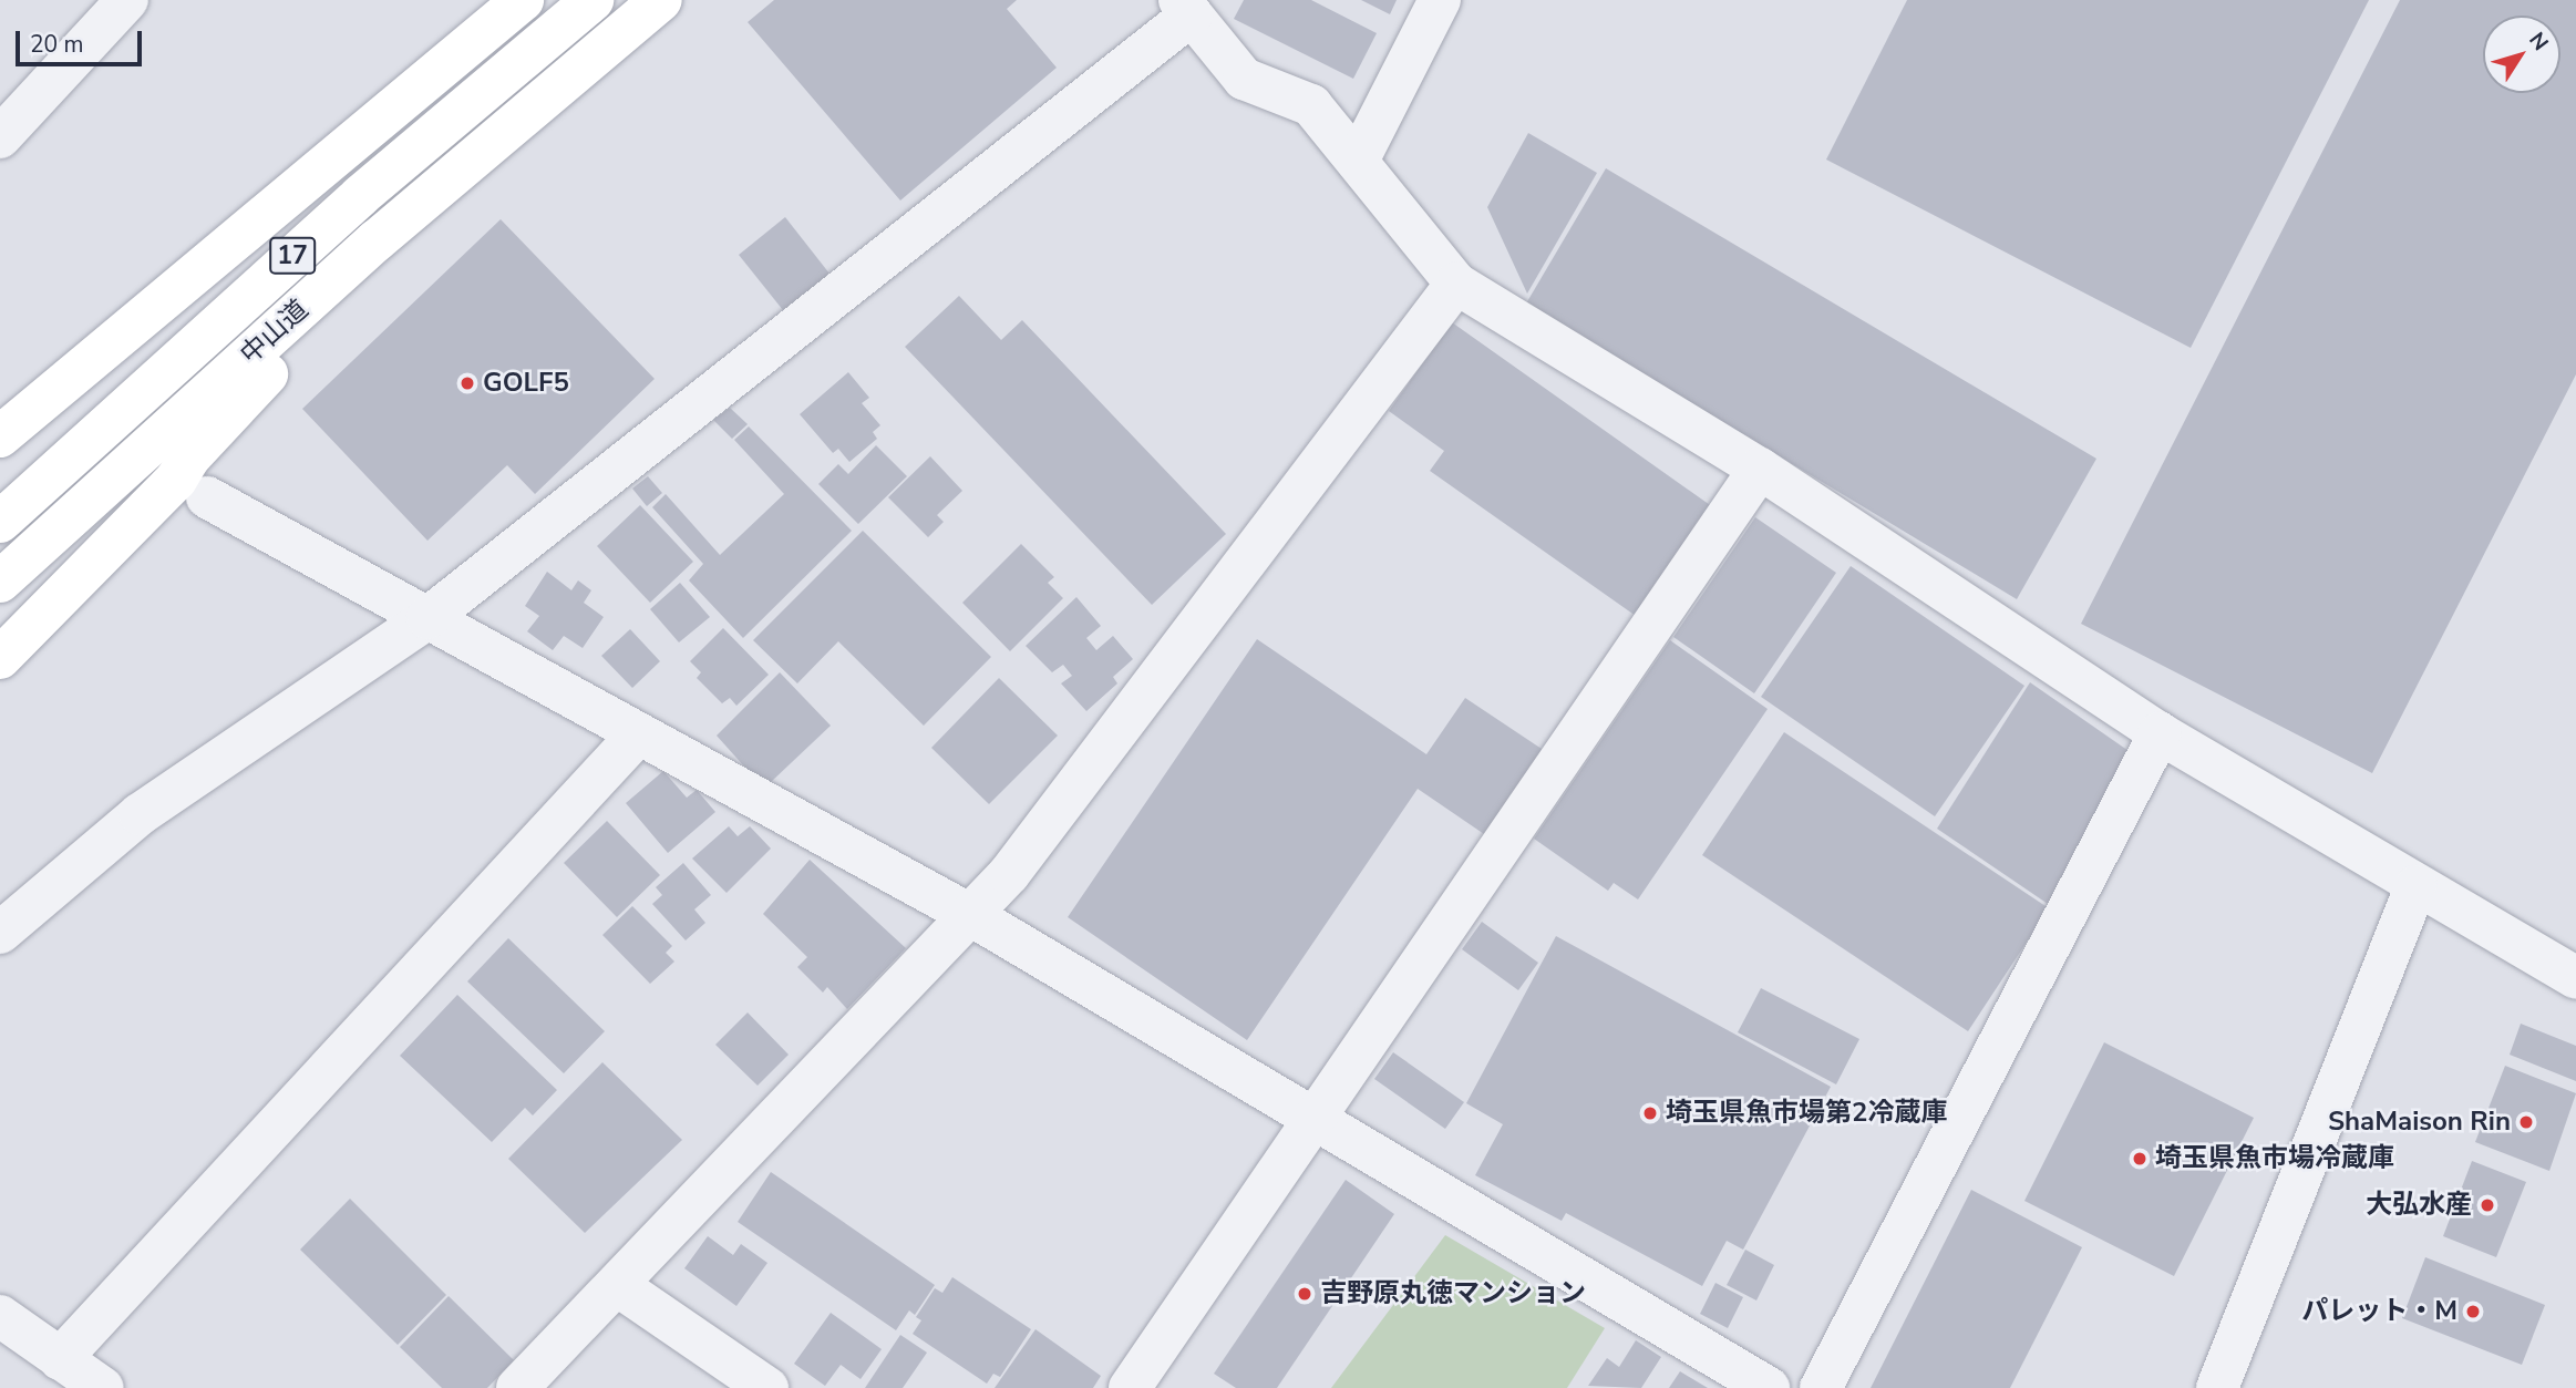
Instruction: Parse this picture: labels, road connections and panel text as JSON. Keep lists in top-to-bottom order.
{
  "streets": {
    "highway": ["17", "中山道"]
  },
  "places": [
    "GOLF5",
    "埼玉県魚市場第2冷蔵庫",
    "ShaMaison Rin",
    "埼玉県魚市場冷蔵庫",
    "大弘水産",
    "吉野原丸徳マンション",
    "パレット・M"
  ],
  "scale_bar": "20 m",
  "north": "top right"
}
